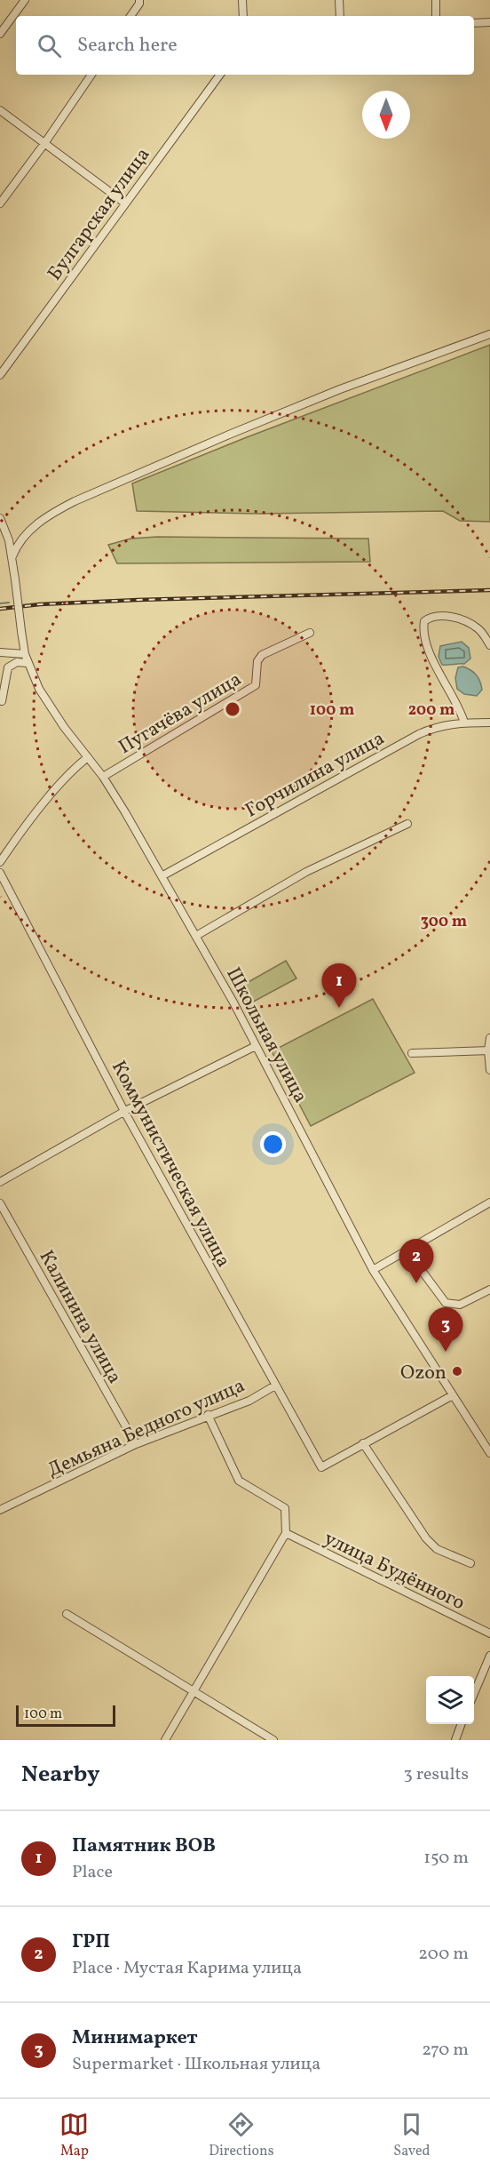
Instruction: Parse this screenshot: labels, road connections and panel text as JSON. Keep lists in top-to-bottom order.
{
  "streets": {
    "street": [
      "Булгарская улица",
      "Пугачёва улица",
      "Горчилина улица",
      "Школьная улица",
      "Коммунистическая улица",
      "Калинина улица",
      "Демьяна Бедного улица",
      "улица Будённого"
    ]
  },
  "crossings": [
    ["Пугачёва улица", "Школьная улица"],
    ["Горчилина улица", "Школьная улица"],
    ["Коммунистическая улица", "Демьяна Бедного улица"],
    ["Калинина улица", "Демьяна Бедного улица"]
  ],
  "places": ["Ozon"],
  "scale_bar": "100 m",
  "north": "bottom",
  "page": {
    "search": "Search here",
    "pins": ["1", "2", "3"],
    "scale": "100 m",
    "heading": ["Nearby", "3 results"],
    "list": [
      {
        "mark": "1",
        "name": "Памятник ВОВ",
        "note": "Place",
        "value": "150 m"
      },
      {
        "mark": "2",
        "name": "ГРП",
        "note": "Place · Мустая Карима улица",
        "value": "200 m"
      },
      {
        "mark": "3",
        "name": "Минимаркет",
        "note": "Supermarket · Школьная улица",
        "value": "270 m"
      }
    ],
    "nav": ["Map", "Directions", "Saved"]
  },
  "rings": ["100 m", "200 m", "300 m"]
}
